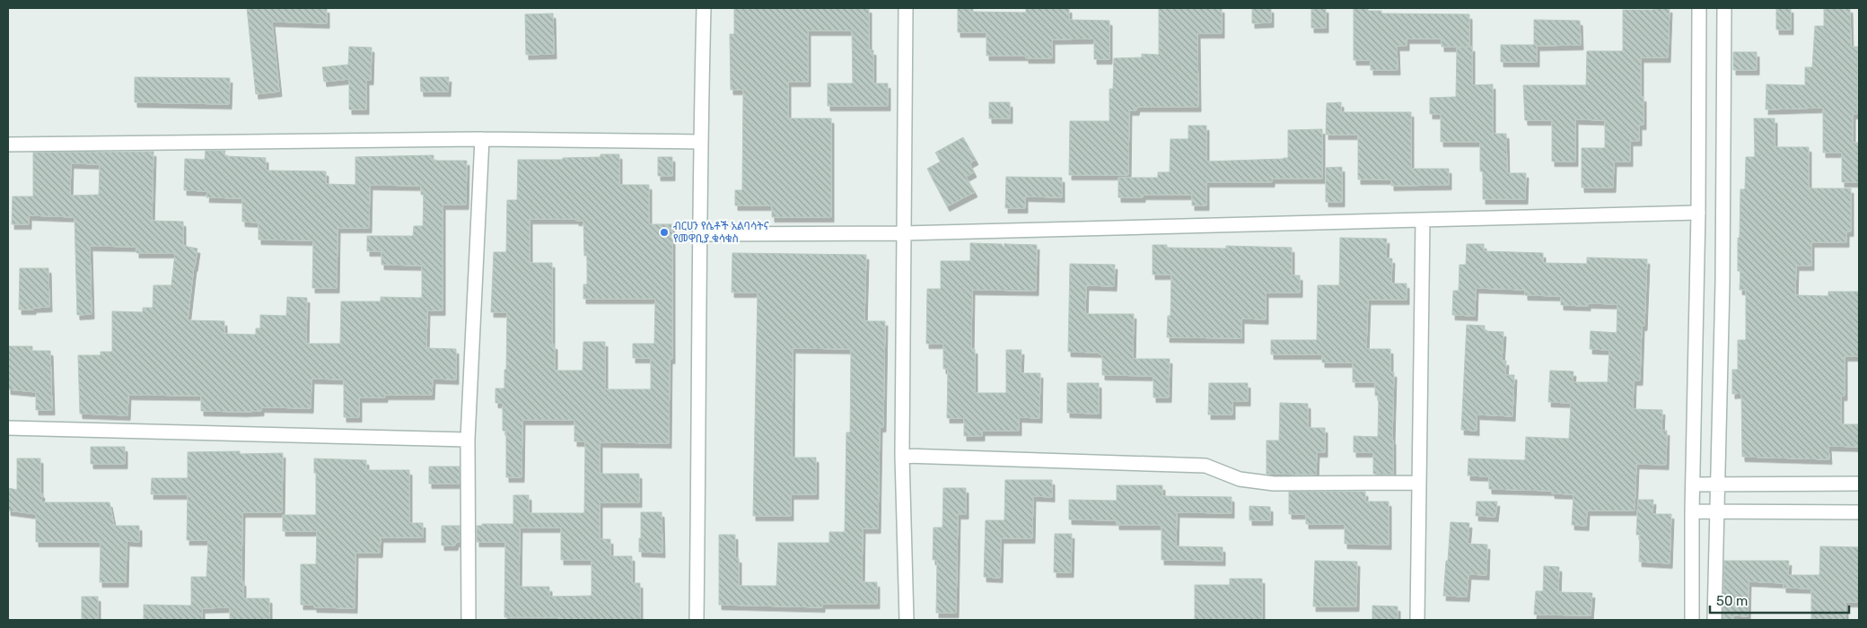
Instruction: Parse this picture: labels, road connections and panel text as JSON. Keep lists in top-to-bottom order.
{
  "places": ["ብርሀን የሴቶች አልባሳትና የመዋቢያ ቁሳቁስ"],
  "scale_bar": "50 m"
}
